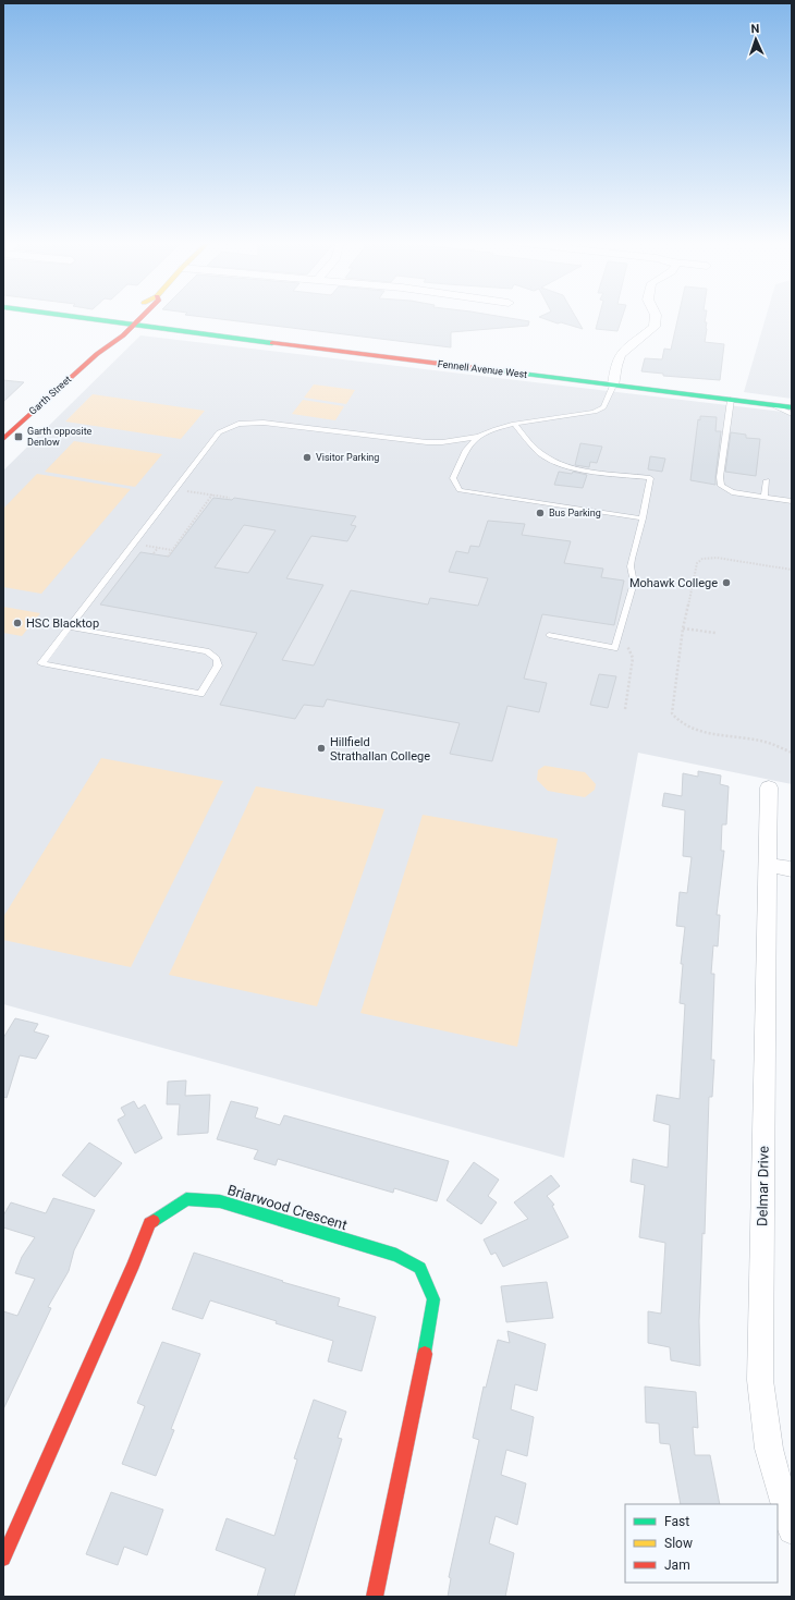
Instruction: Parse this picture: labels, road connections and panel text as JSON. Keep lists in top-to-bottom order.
{
  "streets": {
    "main road": ["Fennell Avenue West", "Garth Street", "Briarwood Crescent"],
    "street": ["Delmar Drive"]
  },
  "crossings": [
    ["Fennell Avenue West", "Garth Street"]
  ],
  "places": {
    "transit": ["Garth opposite Denlow"],
    "other": [
      "Visitor Parking",
      "Bus Parking",
      "Mohawk College",
      "HSC Blacktop",
      "Hillfield Strathallan College"
    ]
  },
  "legend": ["Fast", "Slow", "Jam"],
  "north": "top"
}
